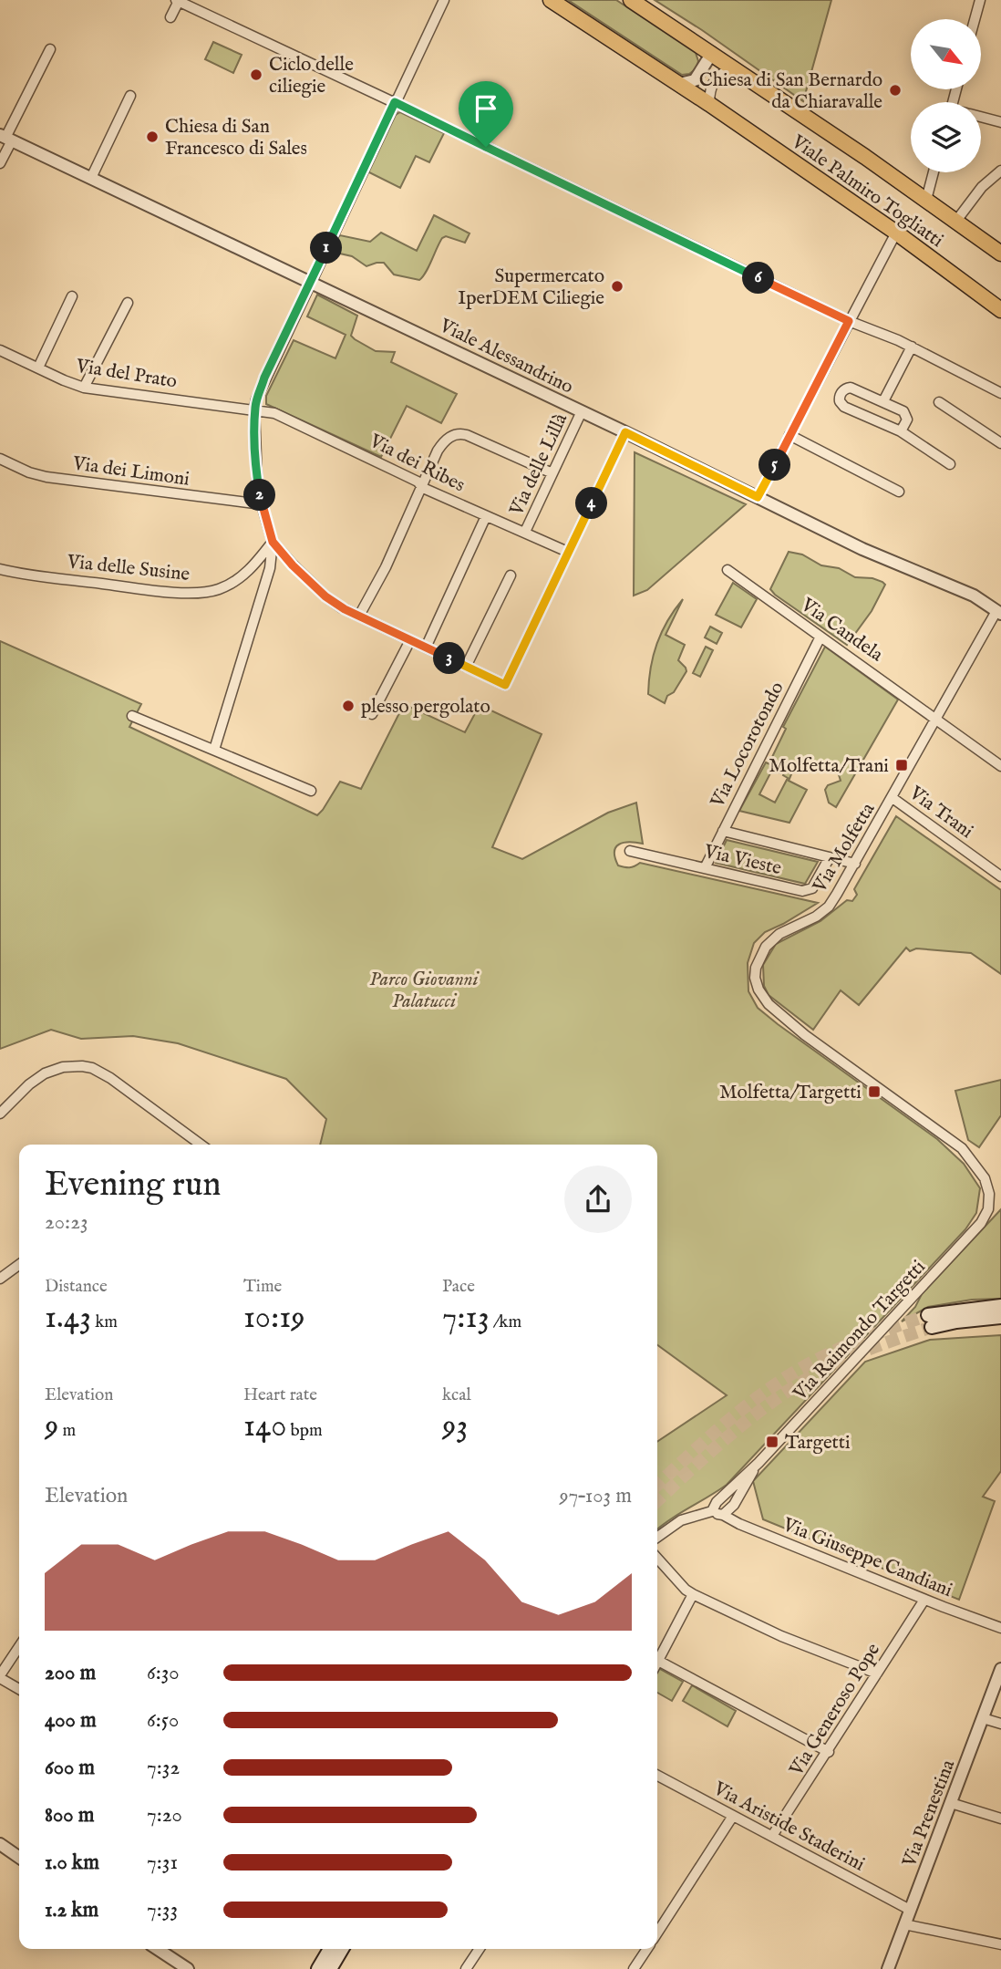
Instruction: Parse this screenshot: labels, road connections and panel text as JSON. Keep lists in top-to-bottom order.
{
  "streets": {
    "main road": ["Viale Palmiro Togliatti"],
    "street": [
      "Viale Alessandrino",
      "Via del Prato",
      "Via dei Ribes",
      "Via delle Lillà",
      "Via dei Limoni",
      "Via delle Susine",
      "Via Candela",
      "Via Locorotondo",
      "Via Trani",
      "Via Molfetta",
      "Via Vieste",
      "Via Raimondo Targetti",
      "Via Giuseppe Candiani",
      "Via Generoso Pope",
      "Via Prenestina",
      "Via Aristide Staderini"
    ]
  },
  "crossings": [
    ["Viale Alessandrino", "Via delle Lillà"],
    ["Viale Alessandrino", "Via Molfetta"],
    ["Via del Prato", "Via dei Ribes"],
    ["Via dei Ribes", "Via delle Lillà"],
    ["Via Candela", "Via Locorotondo"],
    ["Via Candela", "Via Molfetta"],
    ["Via Locorotondo", "Via Vieste"],
    ["Via Trani", "Via Molfetta"],
    ["Via Molfetta", "Via Raimondo Targetti"],
    ["Via Raimondo Targetti", "Via Giuseppe Candiani"],
    ["Via Giuseppe Candiani", "Via Generoso Pope"],
    ["Via Generoso Pope", "Via Aristide Staderini"],
    ["Via Prenestina", "Via Aristide Staderini"]
  ],
  "parks": ["Parco Giovanni Palatucci"],
  "places": {
    "other": [
      "Ciclo delle ciliegie",
      "Chiesa di San Bernardo da Chiaravalle",
      "Chiesa di San Francesco di Sales",
      "Supermercato IperDEM Ciliegie",
      "plesso pergolato"
    ],
    "transit": ["Molfetta/Trani", "Molfetta/Targetti", "Targetti"]
  },
  "north": "bottom right",
  "page": {
    "pins": [
      "1",
      "6",
      "5",
      "2",
      "4",
      "3"
    ],
    "heading": ["Evening run", "20:23"],
    "stats": [
      ["Distance", "1.43 km"],
      ["Time", "10:19"],
      ["Pace", "7:13 /km"],
      ["Elevation", "9 m"],
      ["Heart rate", "140 bpm"],
      ["kcal", "93"]
    ],
    "chart": ["Elevation", "97–103 m"],
    "list": [
      {
        "name": "200 m",
        "note": "6:30"
      },
      {
        "name": "400 m",
        "note": "6:50"
      },
      {
        "name": "600 m",
        "note": "7:32"
      },
      {
        "name": "800 m",
        "note": "7:20"
      },
      {
        "name": "1.0 km",
        "note": "7:31"
      },
      {
        "name": "1.2 km",
        "note": "7:33"
      }
    ]
  }
}
